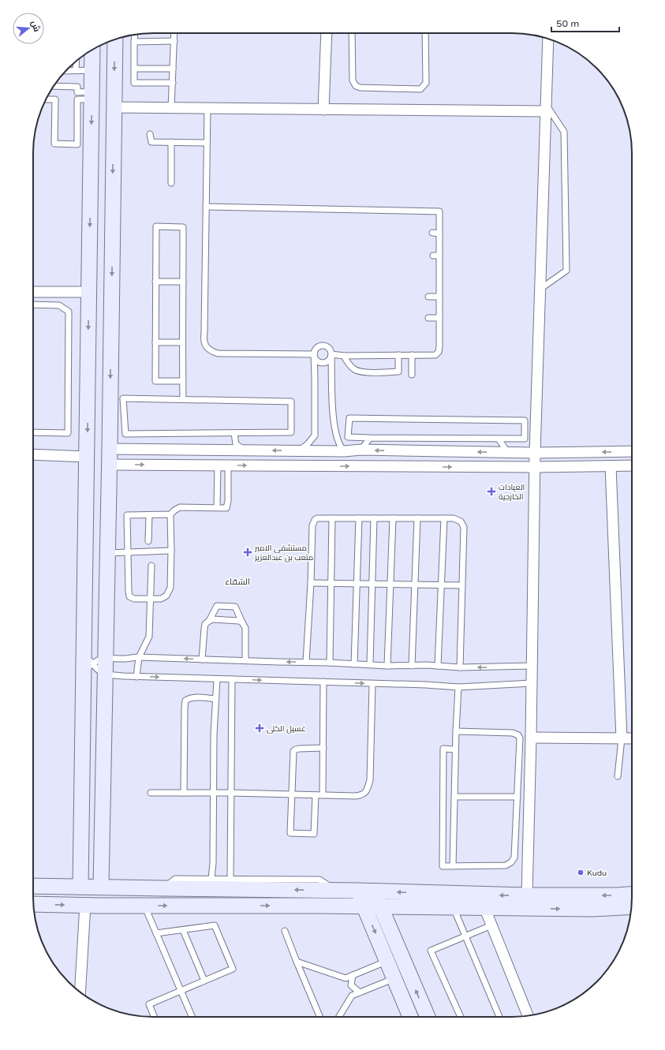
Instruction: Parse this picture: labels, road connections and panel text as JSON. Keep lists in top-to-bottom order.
{
  "districts": ["الشفاء"],
  "places": {
    "health": ["العيادات الخارجية", "مستشفى الامير متعب بن عبدالعزيز", "غسيل الكلى"],
    "other": ["Kudu"]
  },
  "scale_bar": "50 m",
  "north": "right"
}
